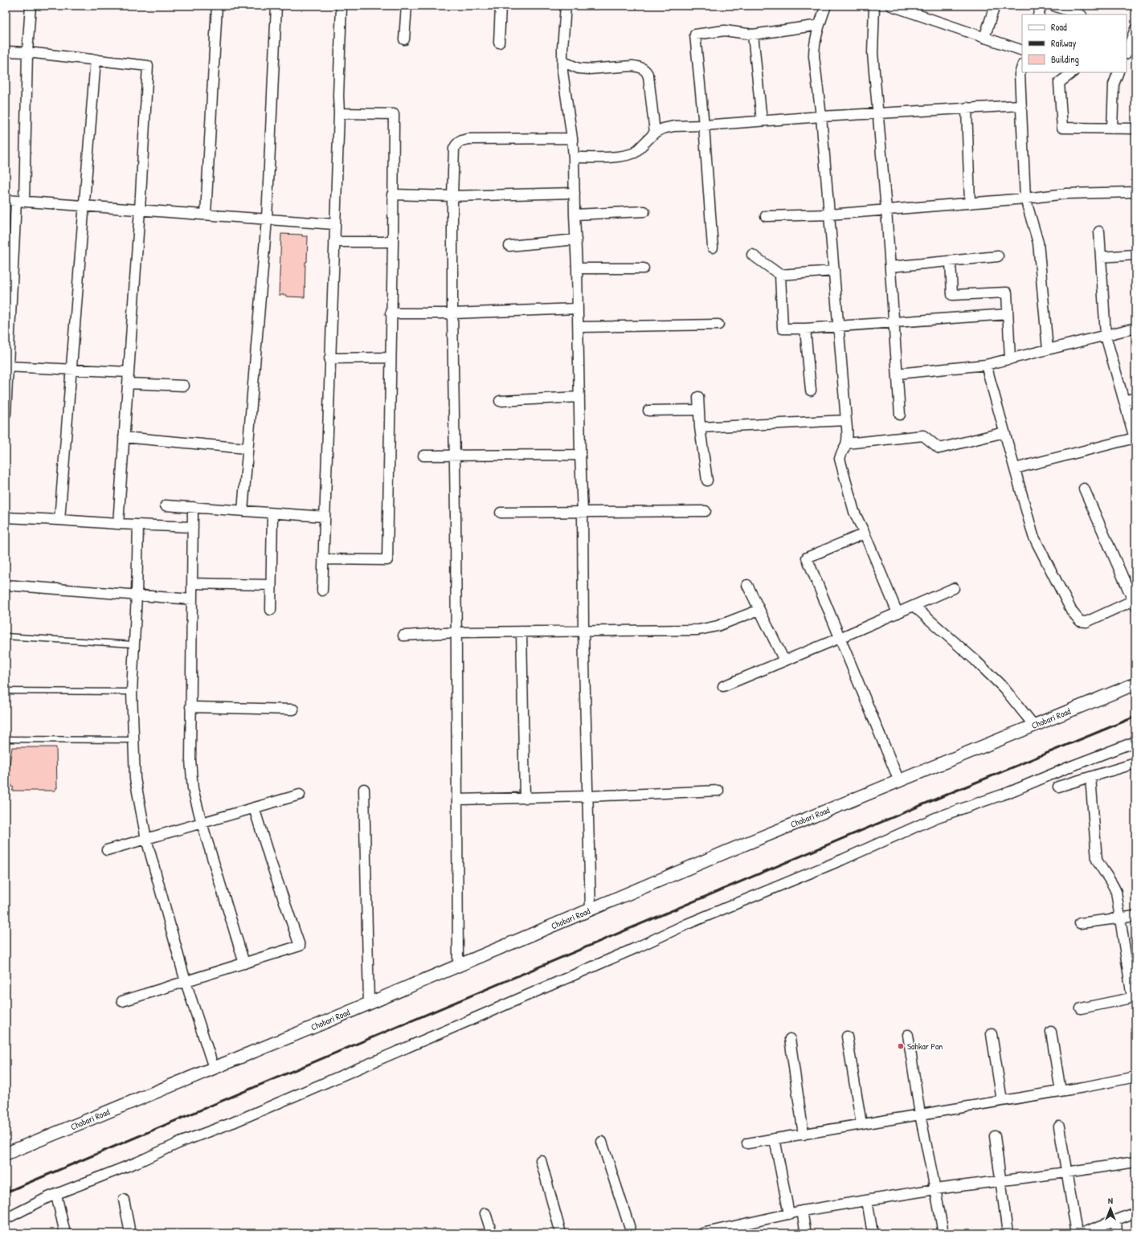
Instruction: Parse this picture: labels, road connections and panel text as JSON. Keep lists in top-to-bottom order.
{
  "streets": {
    "street": ["Chobari Road"]
  },
  "places": ["Sahkar Pan"],
  "legend": ["Road", "Railway", "Building"],
  "north": "top"
}
